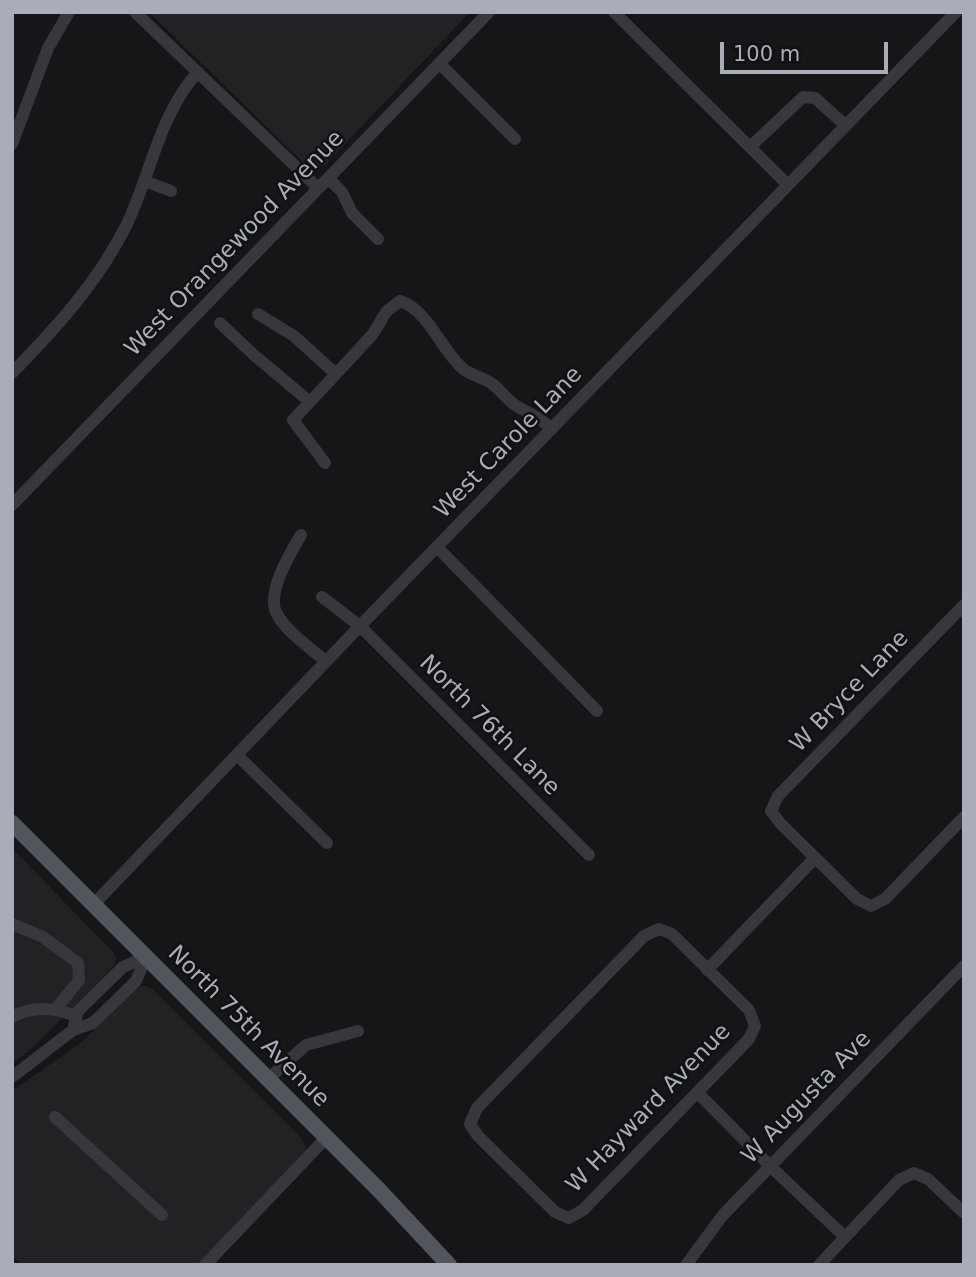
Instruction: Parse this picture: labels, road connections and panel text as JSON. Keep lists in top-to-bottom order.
{
  "streets": {
    "main road": ["North 75th Avenue"],
    "street": [
      "West Orangewood Avenue",
      "West Carole Lane",
      "W Bryce Lane",
      "North 76th Lane",
      "W Augusta Ave",
      "W Hayward Avenue"
    ]
  },
  "crossings": [
    ["West Carole Lane", "North 76th Lane"],
    ["West Carole Lane", "North 75th Avenue"]
  ],
  "scale_bar": "100 m"
}
